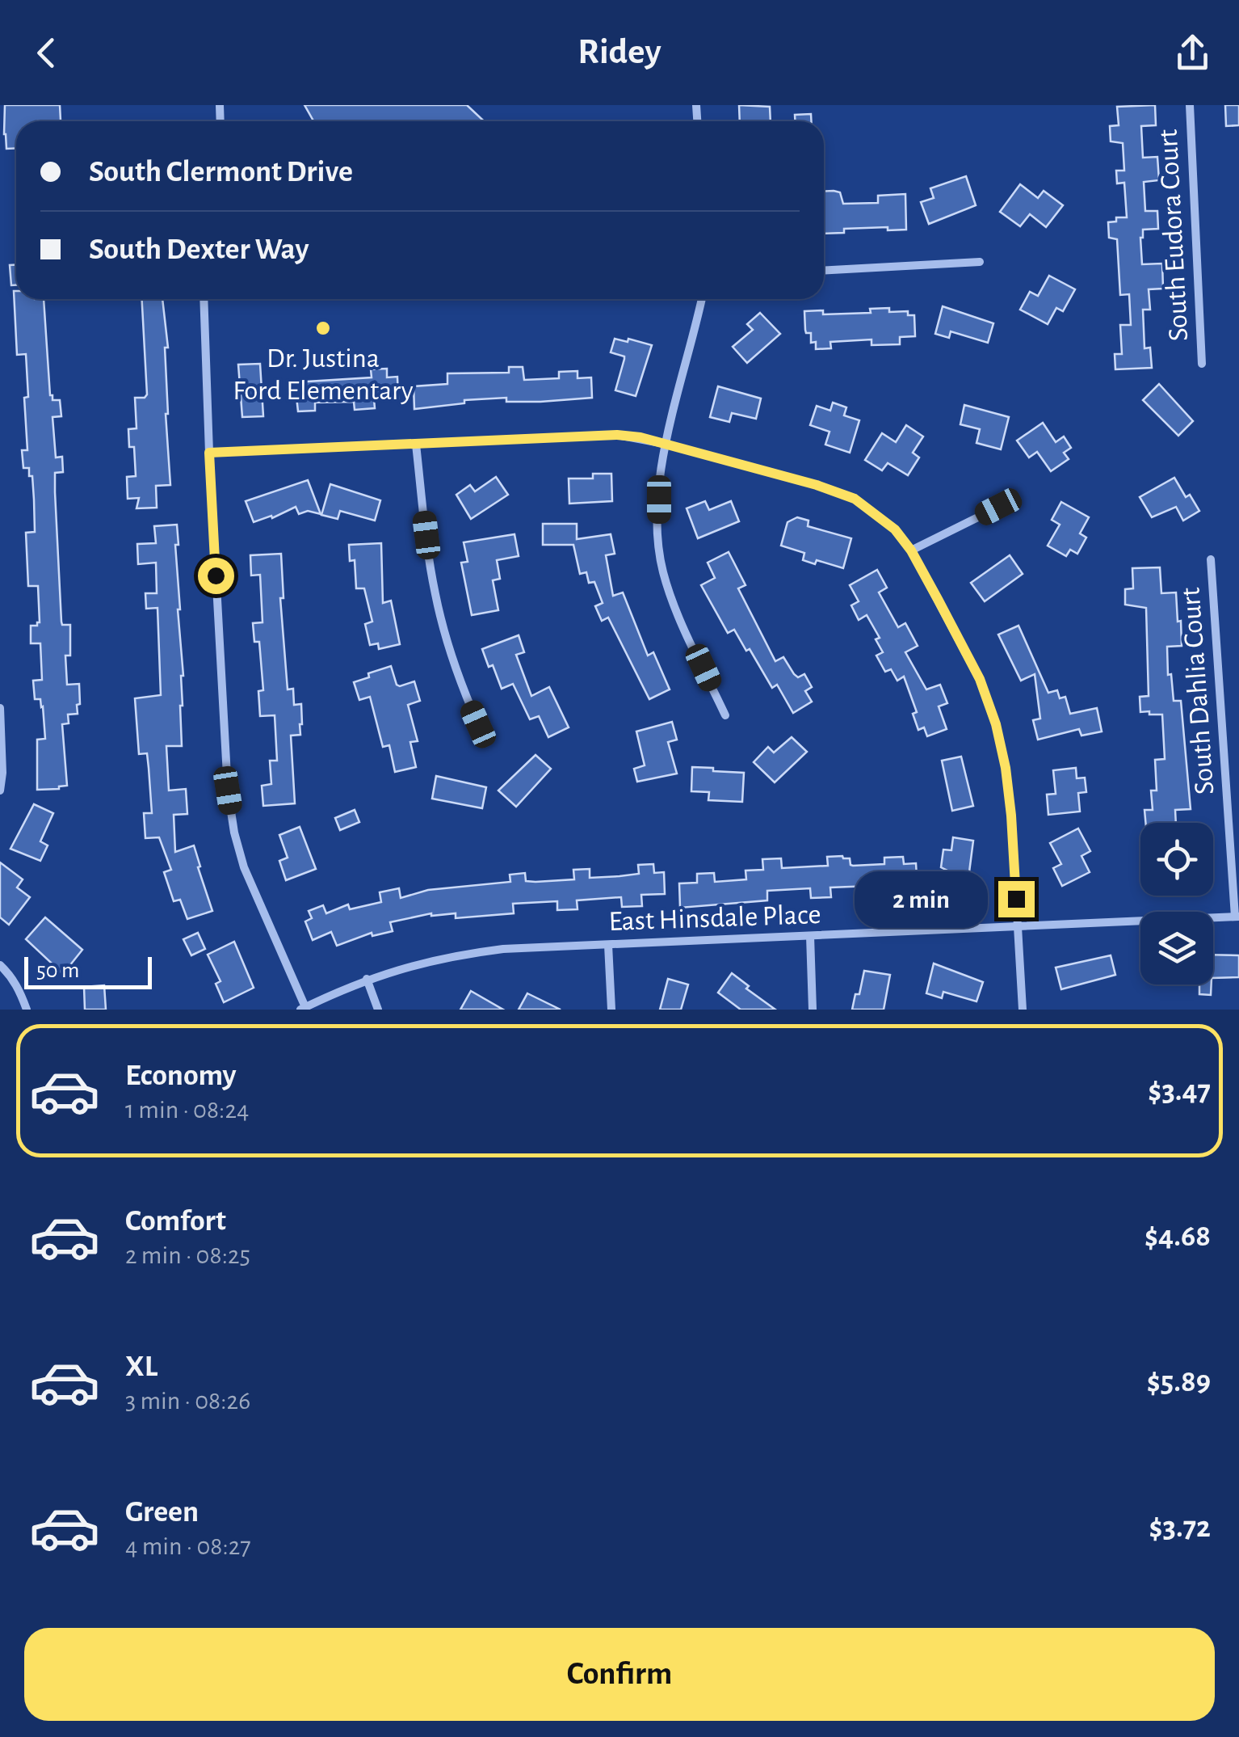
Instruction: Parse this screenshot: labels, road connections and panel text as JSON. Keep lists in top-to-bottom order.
{
  "streets": {
    "street": ["South Eudora Court", "South Dahlia Court", "East Hinsdale Place"]
  },
  "crossings": [
    ["South Dahlia Court", "East Hinsdale Place"]
  ],
  "places": ["Dr. Justina Ford Elementary"],
  "scale_bar": "50 m",
  "page": {
    "header": "Ridey",
    "banner": ["South Clermont Drive", "South Dexter Way"],
    "bubble": "2 min",
    "scale": "50 m",
    "list": [
      {
        "name": "Economy",
        "note": "1 min · 08:24",
        "value": "$3.47"
      },
      {
        "name": "Comfort",
        "note": "2 min · 08:25",
        "value": "$4.68"
      },
      {
        "name": "XL",
        "note": "3 min · 08:26",
        "value": "$5.89"
      },
      {
        "name": "Green",
        "note": "4 min · 08:27",
        "value": "$3.72"
      }
    ],
    "buttons": "Confirm"
  }
}
